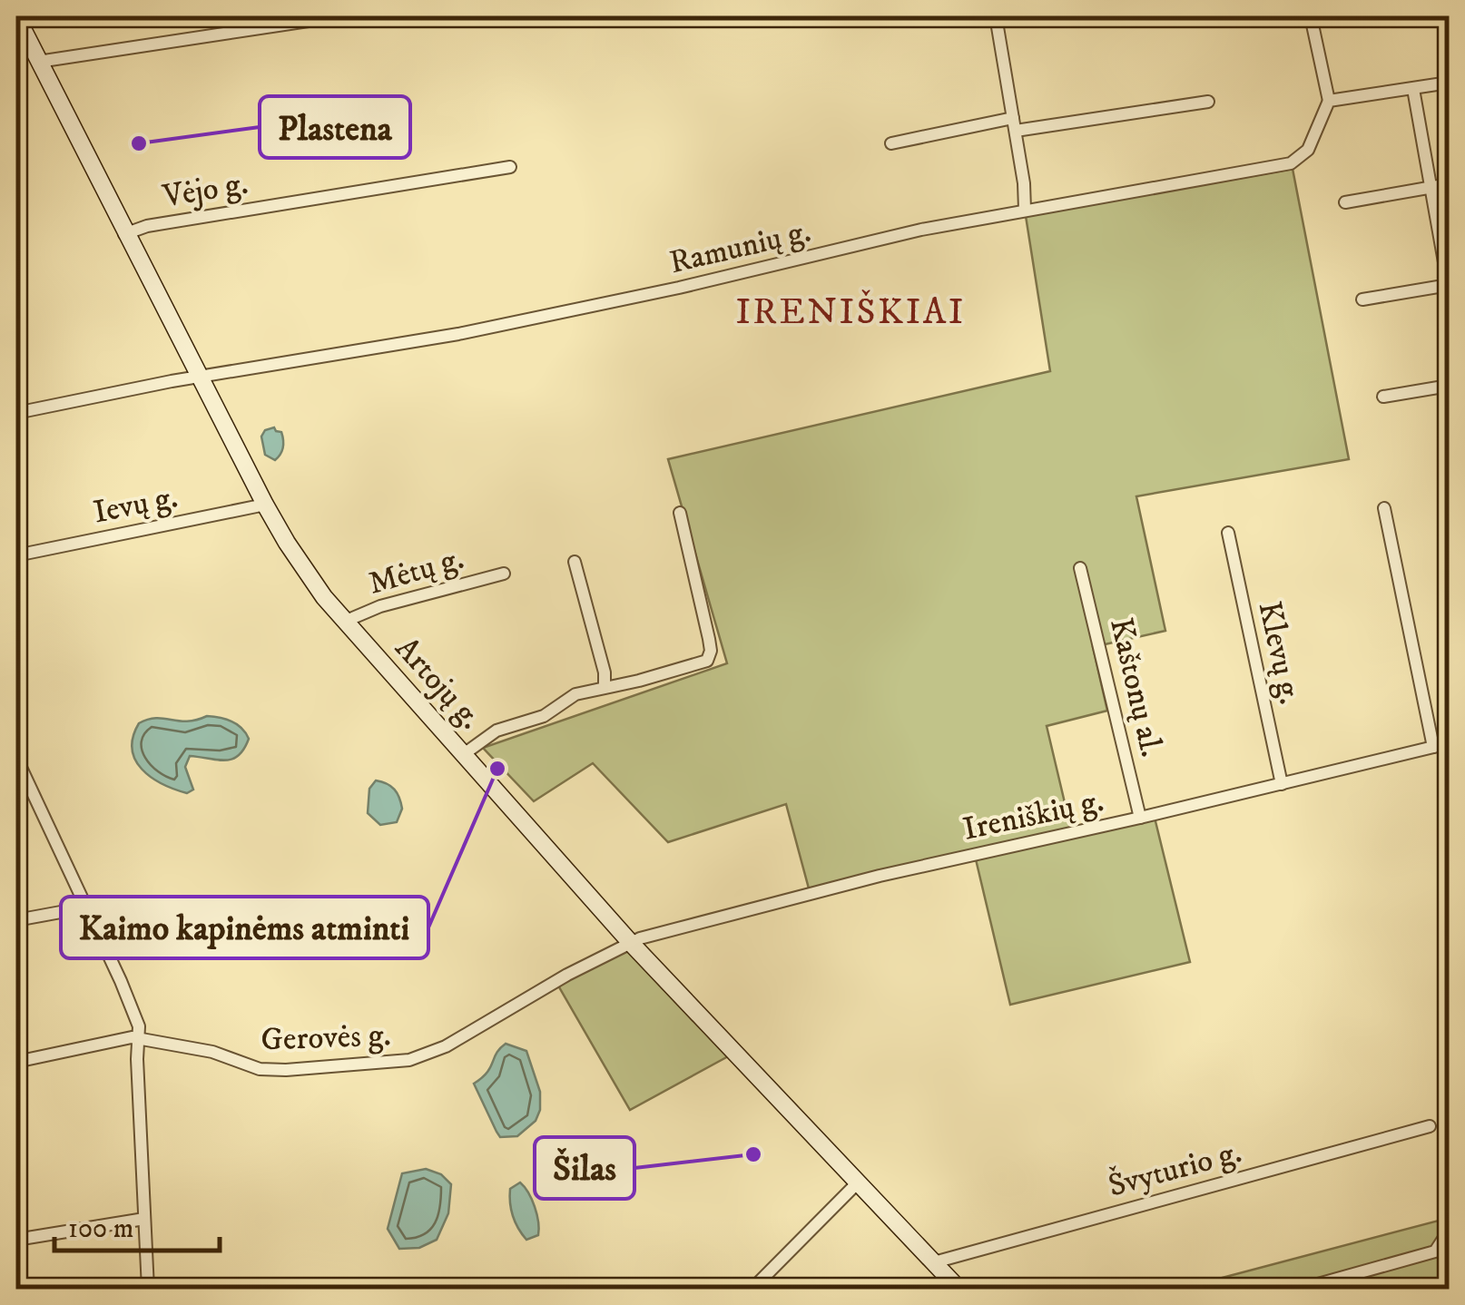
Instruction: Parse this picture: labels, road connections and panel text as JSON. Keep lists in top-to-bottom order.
{
  "streets": {
    "main road": ["Artojų g."],
    "street": [
      "Vėjo g.",
      "Ramunių g.",
      "Ievų g.",
      "Mėtų g.",
      "Klevų g.",
      "Kaštonų al.",
      "Ireniškių g.",
      "Gerovės g.",
      "Švyturio g."
    ]
  },
  "crossings": [
    ["Vėjo g.", "Artojų g."],
    ["Ramunių g.", "Artojų g."],
    ["Ievų g.", "Artojų g."],
    ["Mėtų g.", "Artojų g."],
    ["Klevų g.", "Ireniškių g."],
    ["Artojų g.", "Ireniškių g."],
    ["Artojų g.", "Gerovės g."],
    ["Artojų g.", "Švyturio g."],
    ["Kaštonų al.", "Ireniškių g."],
    ["Ireniškių g.", "Gerovės g."]
  ],
  "districts": ["IRENIŠKIAI"],
  "places": ["Plastena", "Kaimo kapinėms atminti", "Šilas"],
  "scale_bar": "100 m"
}
